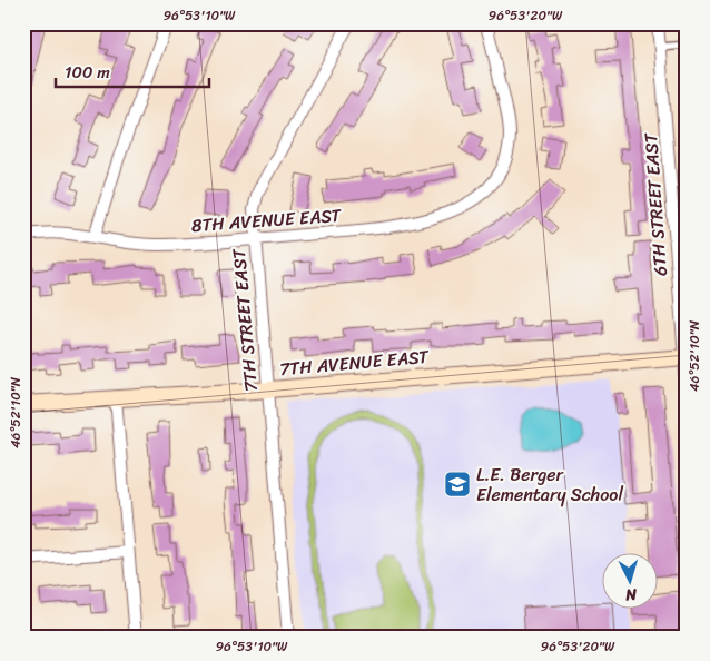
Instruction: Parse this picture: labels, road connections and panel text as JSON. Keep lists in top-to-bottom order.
{
  "streets": {
    "street": [
      "6TH STREET EAST",
      "8TH AVENUE EAST",
      "7TH STREET EAST",
      "7TH AVENUE EAST"
    ]
  },
  "crossings": [
    ["6TH STREET EAST", "7TH AVENUE EAST"],
    ["8TH AVENUE EAST", "7TH STREET EAST"],
    ["7TH STREET EAST", "7TH AVENUE EAST"]
  ],
  "places": {
    "school or university": ["L.E. Berger Elementary School"]
  },
  "scale_bar": "100 m",
  "north": "bottom",
  "coordinates": ["96°53'10\"W", "96°53'20\"W", "46°52'10\"N"]
}
